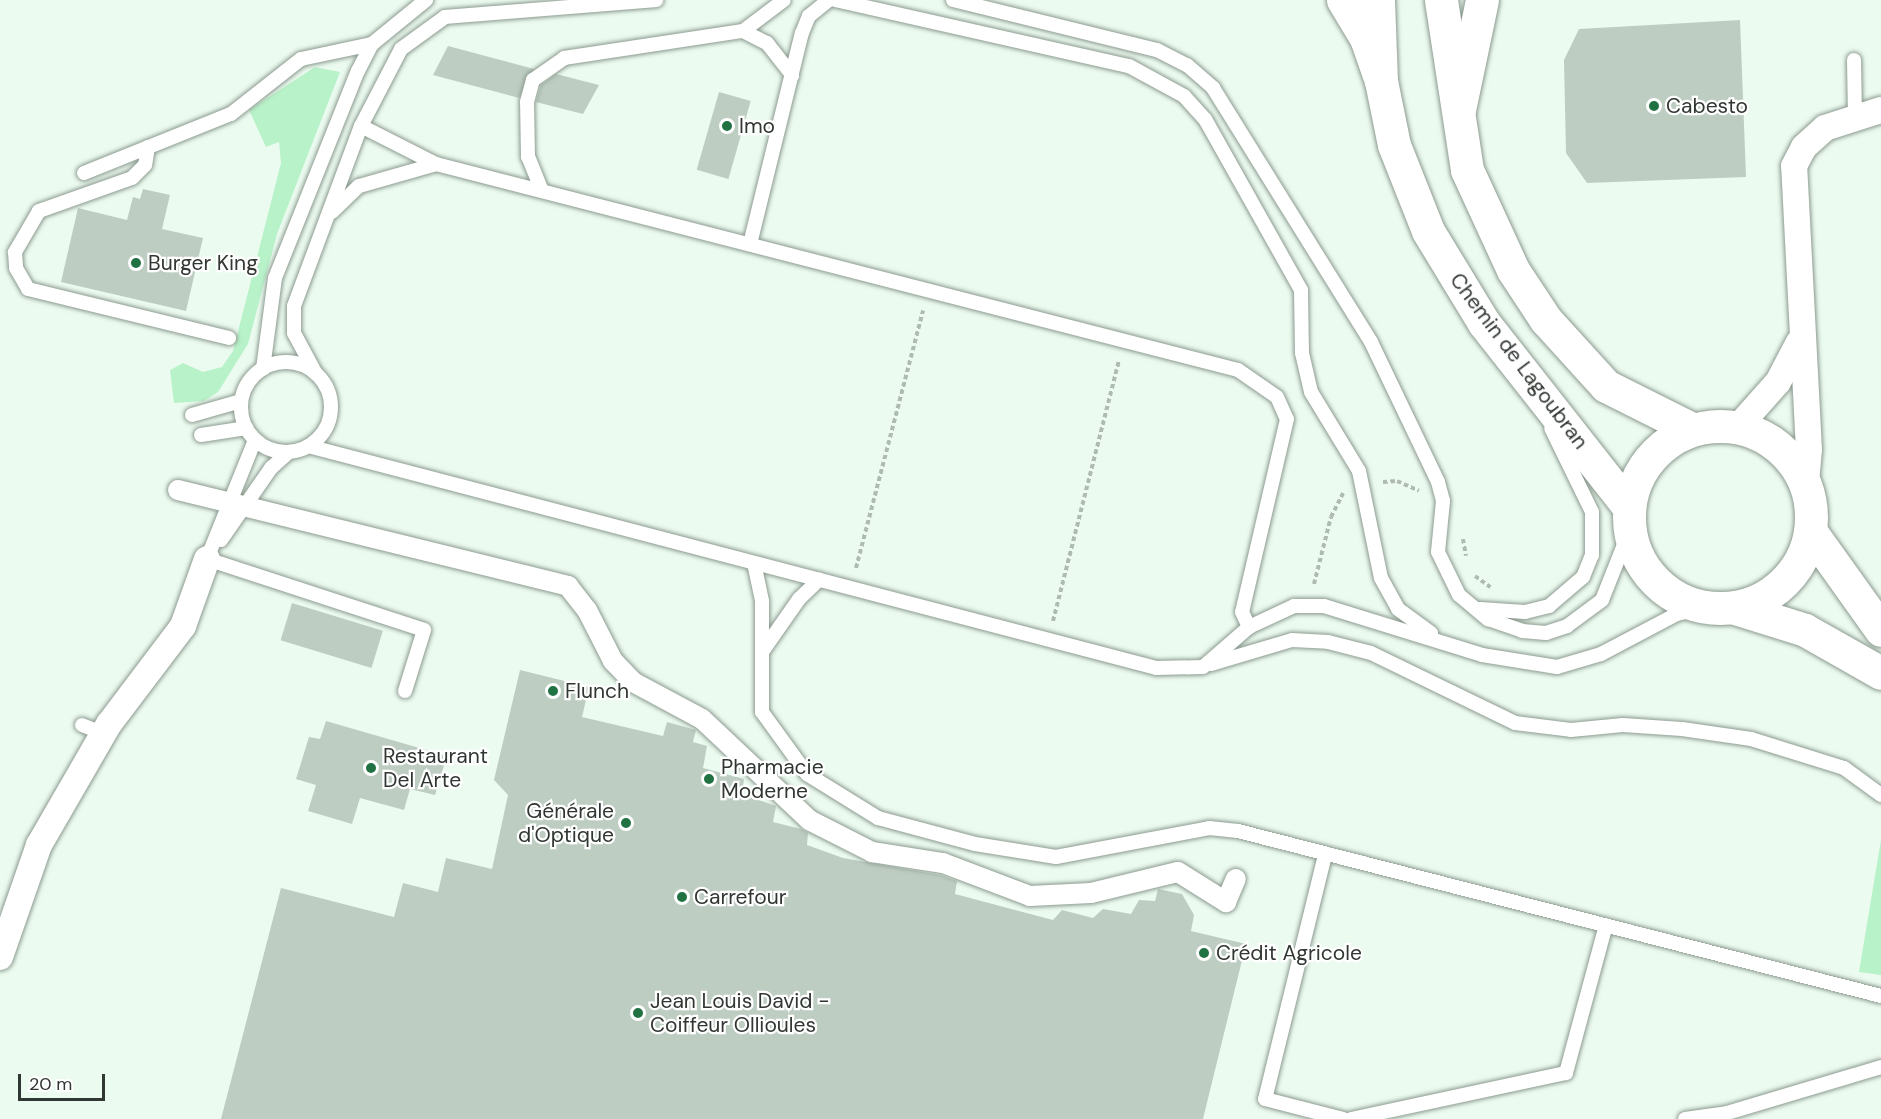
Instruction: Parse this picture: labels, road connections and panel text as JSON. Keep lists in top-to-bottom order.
{
  "streets": {
    "main road": ["Chemin de Lagoubran"]
  },
  "places": [
    "Cabesto",
    "Imo",
    "Burger King",
    "Flunch",
    "Restaurant Del Arte",
    "Pharmacie Moderne",
    "Générale d'Optique",
    "Carrefour",
    "Crédit Agricole",
    "Jean Louis David - Coiffeur Ollioules"
  ],
  "scale_bar": "20 m"
}
